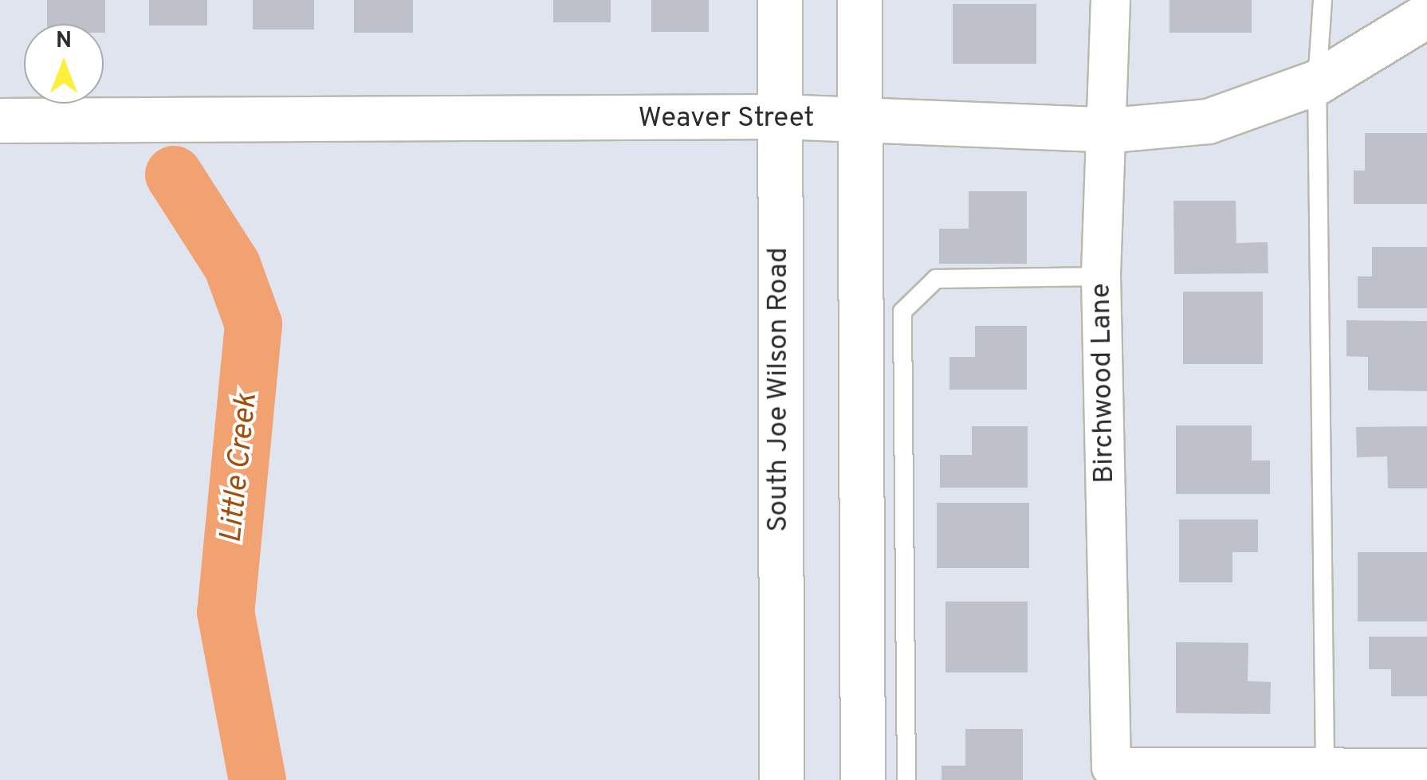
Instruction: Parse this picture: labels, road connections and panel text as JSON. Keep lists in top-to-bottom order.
{
  "streets": {
    "main road": ["Weaver Street", "South Joe Wilson Road"],
    "street": ["Birchwood Lane"]
  },
  "crossings": [
    ["Weaver Street", "Birchwood Lane"],
    ["Weaver Street", "South Joe Wilson Road"]
  ],
  "water": ["Little Creek"],
  "north": "top"
}
